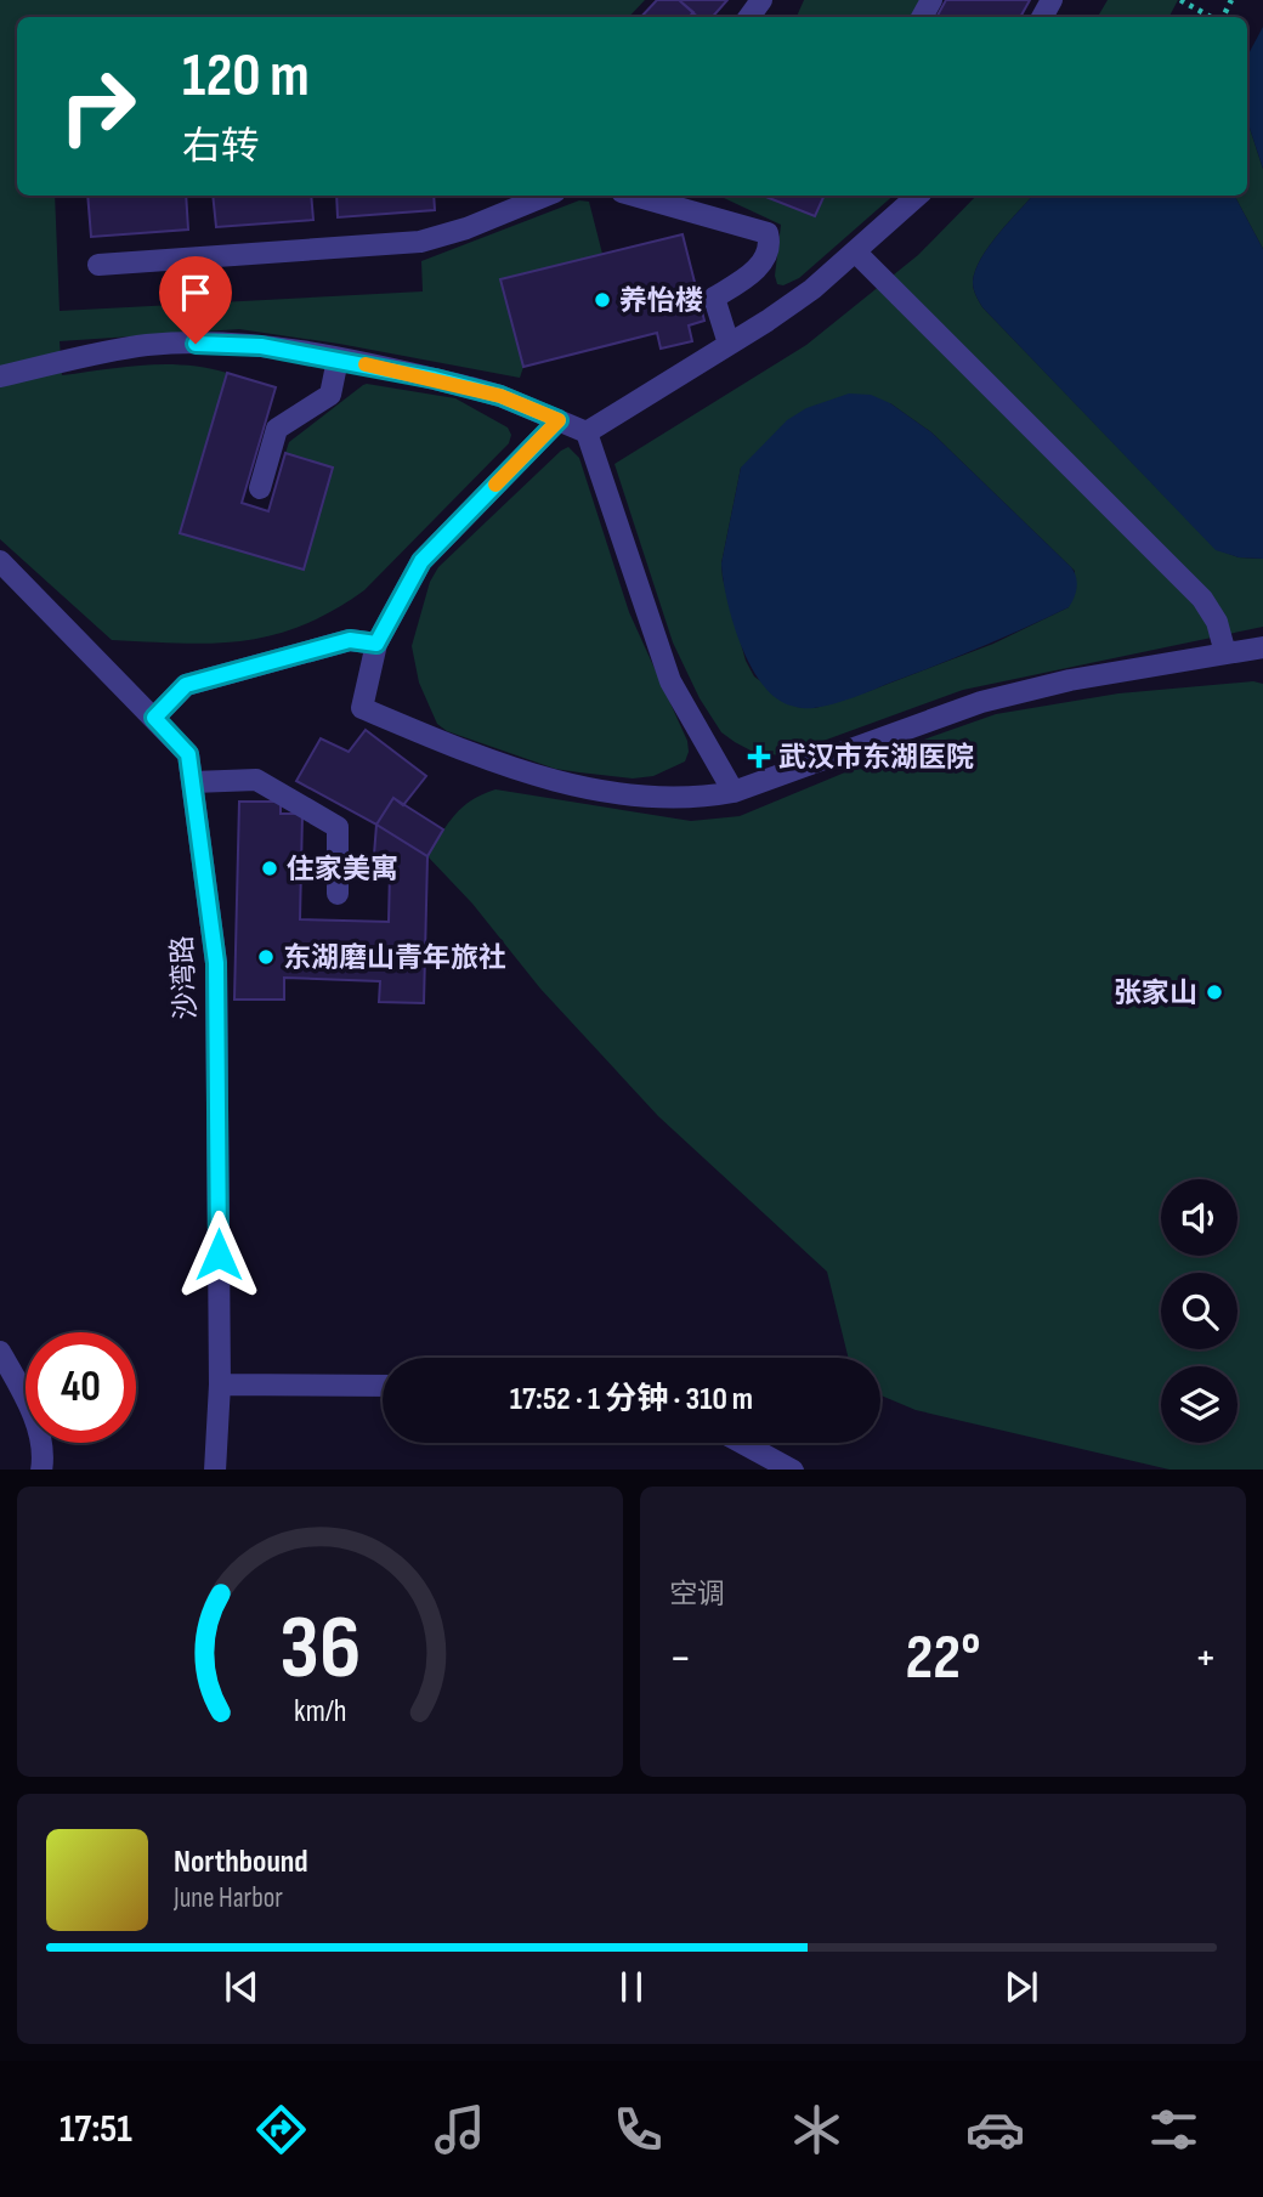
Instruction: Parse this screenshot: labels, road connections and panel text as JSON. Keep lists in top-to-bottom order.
{
  "streets": {
    "street": ["沙湾路"]
  },
  "places": {
    "other": [
      "养怡楼",
      "住家美寓",
      "东湖磨山青年旅社",
      "张家山"
    ],
    "health": ["武汉市东湖医院"]
  },
  "page": {
    "turn": ["120 m", "右转"],
    "limit": "40",
    "trip": "17:52 · 1 分钟 · 310 m",
    "tile": "空调",
    "heat": ["−", "22°", "+"],
    "song": ["Northbound", "June Harbor"],
    "tabs": "17:51",
    "gauge": ["36", "km/h"]
  }
}
